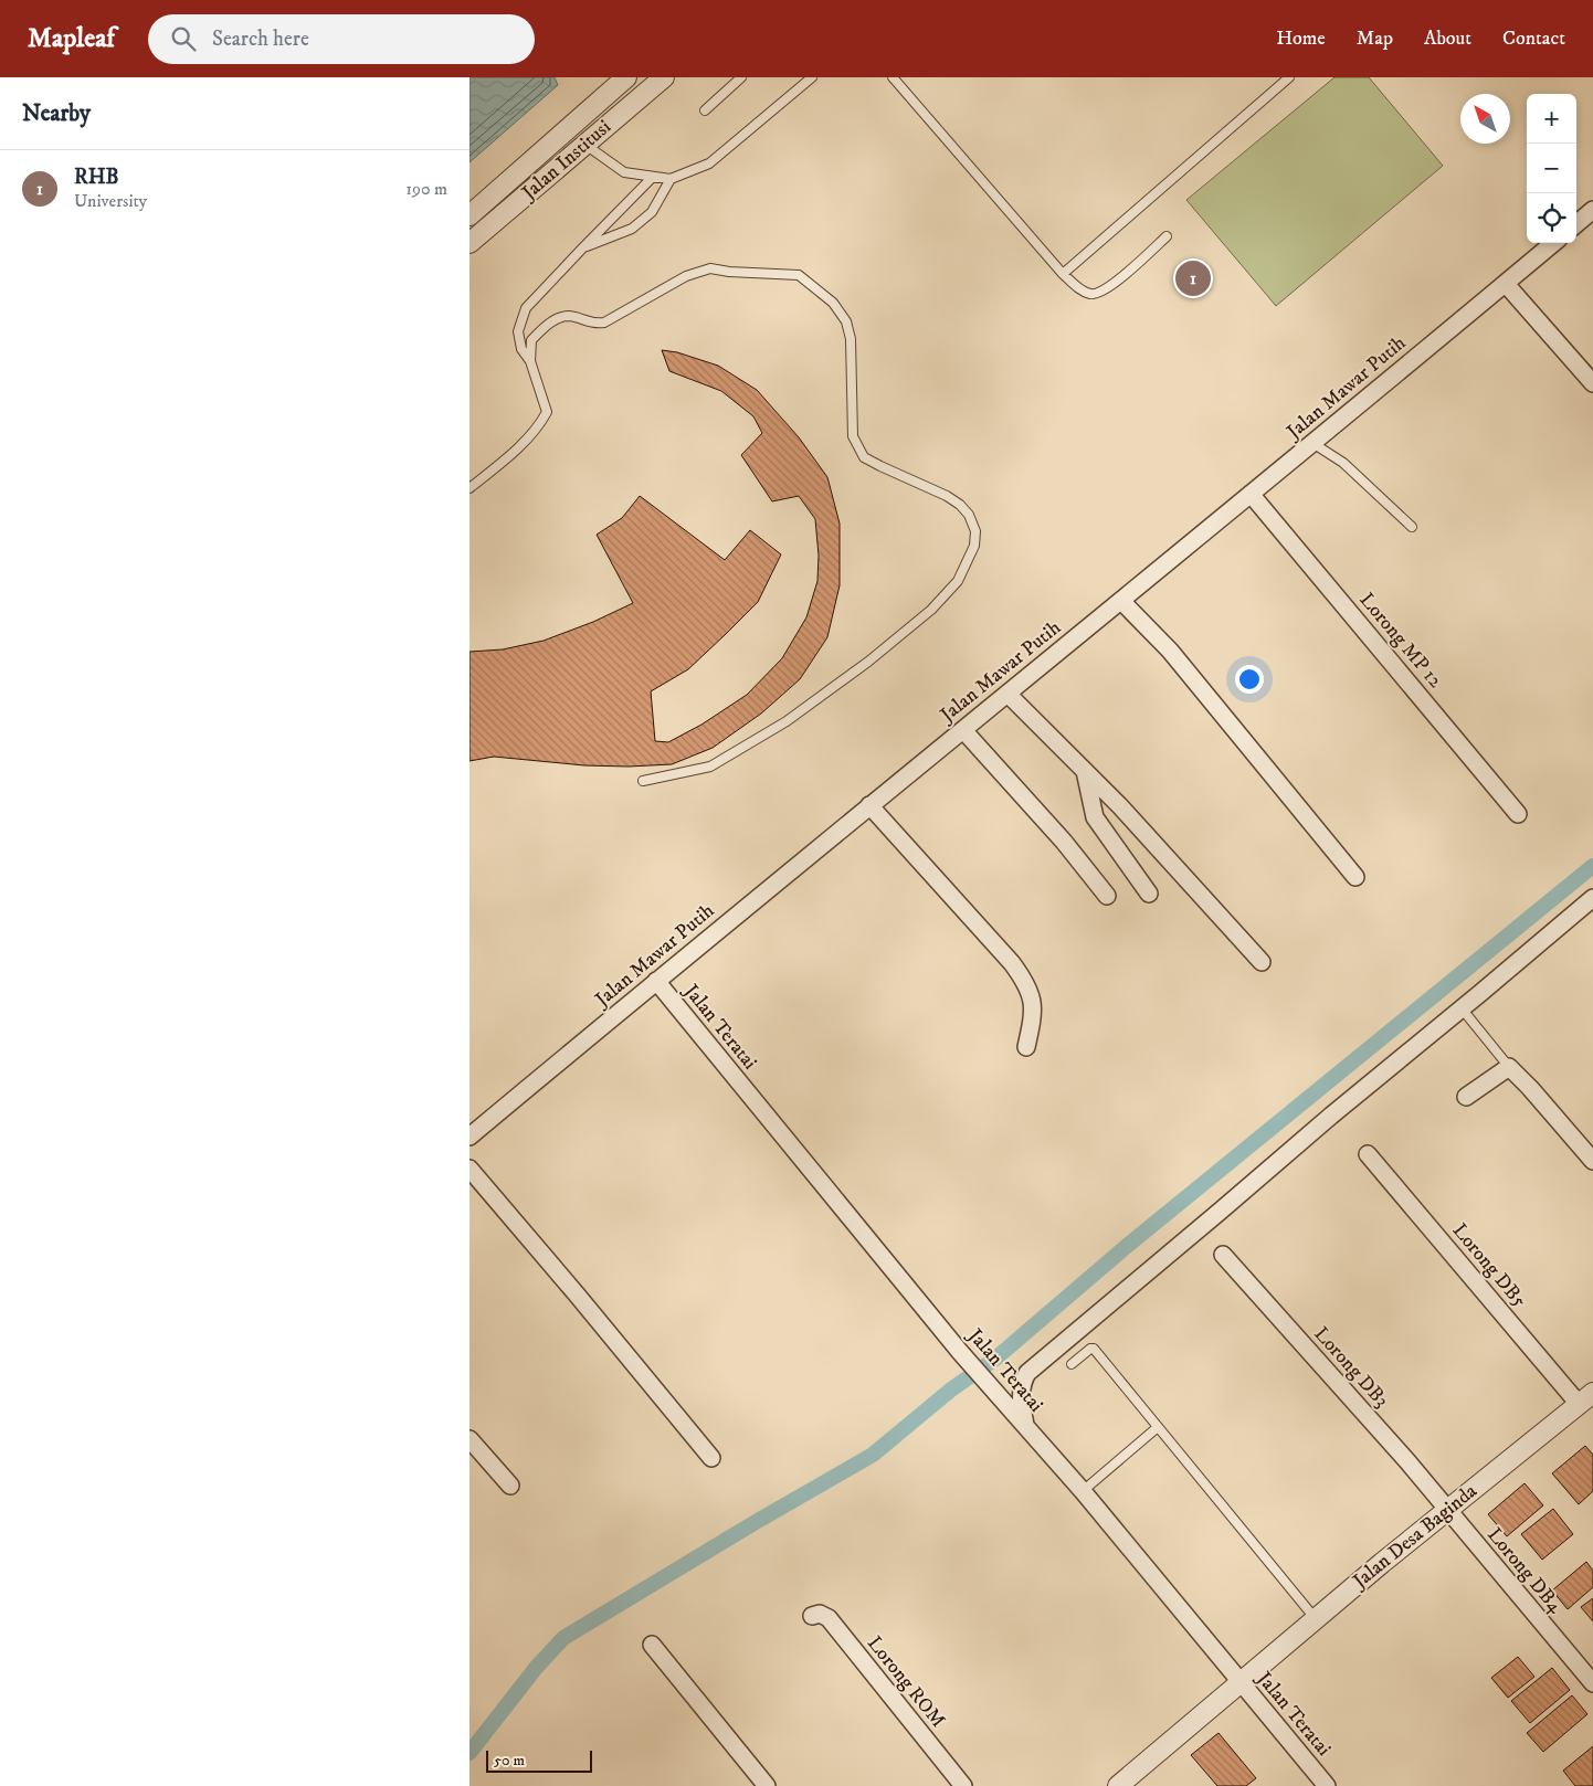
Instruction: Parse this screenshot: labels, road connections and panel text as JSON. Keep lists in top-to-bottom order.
{
  "streets": {
    "street": [
      "Jalan Institusi",
      "Jalan Mawar Putih",
      "Lorong MP 12",
      "Jalan Teratai",
      "Lorong DB5",
      "Lorong DB3",
      "Jalan Desa Baginda",
      "Lorong DB4",
      "Lorong ROM"
    ]
  },
  "crossings": [
    ["Jalan Mawar Putih", "Lorong MP 12"],
    ["Jalan Mawar Putih", "Jalan Teratai"],
    ["Jalan Teratai", "Jalan Desa Baginda"],
    ["Lorong DB5", "Jalan Desa Baginda"],
    ["Lorong DB3", "Jalan Desa Baginda"],
    ["Lorong DB3", "Lorong DB4"],
    ["Jalan Desa Baginda", "Lorong DB4"]
  ],
  "scale_bar": "50 m",
  "north": "top left",
  "page": {
    "header": "Mapleaf",
    "search": "Search here",
    "nav": [
      "Home",
      "Map",
      "About",
      "Contact"
    ],
    "heading": "Nearby",
    "map_buttons": ["+", "−"],
    "list": [
      {
        "mark": "1",
        "name": "RHB",
        "note": "University",
        "value": "190 m"
      }
    ],
    "pins": "1",
    "scale": "50 m"
  }
}
